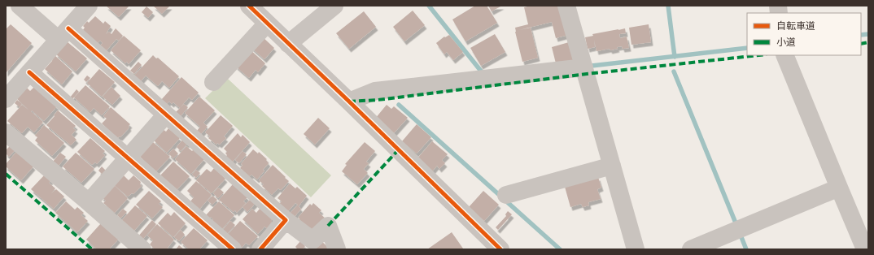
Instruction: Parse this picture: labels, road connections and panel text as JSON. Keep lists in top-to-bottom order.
{
  "legend": ["自転車道", "小道"]
}
